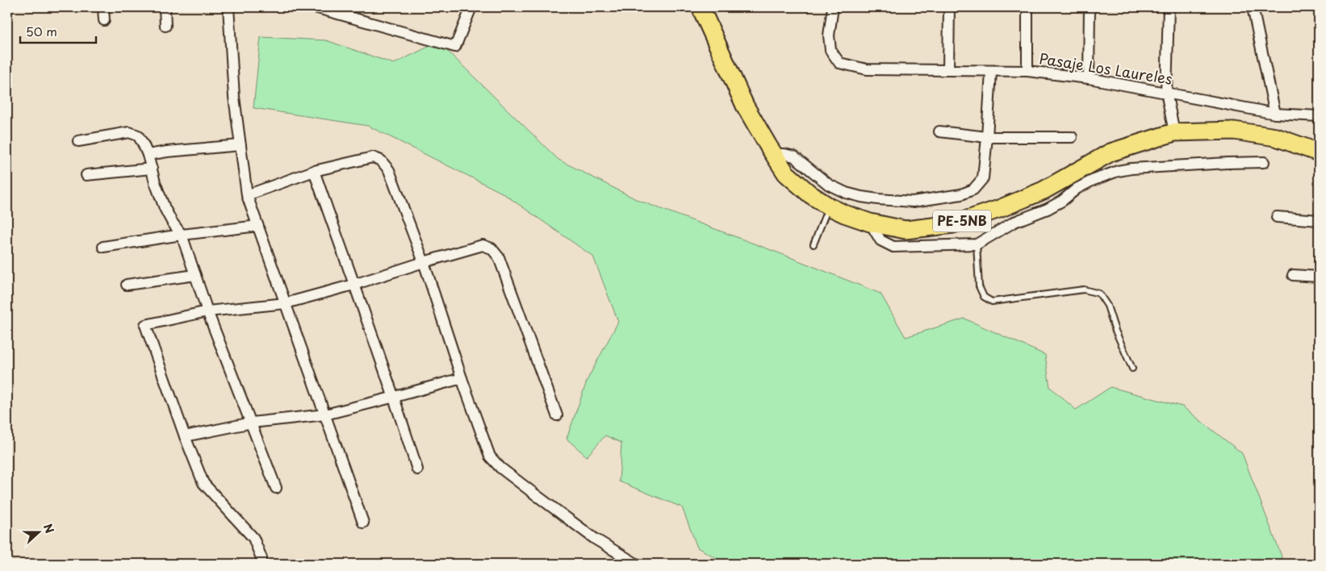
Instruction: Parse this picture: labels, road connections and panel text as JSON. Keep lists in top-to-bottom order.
{
  "streets": {
    "highway": ["PE-5NB"],
    "street": ["Pasaje Los Laureles"]
  },
  "scale_bar": "50 m",
  "north": "right"
}
